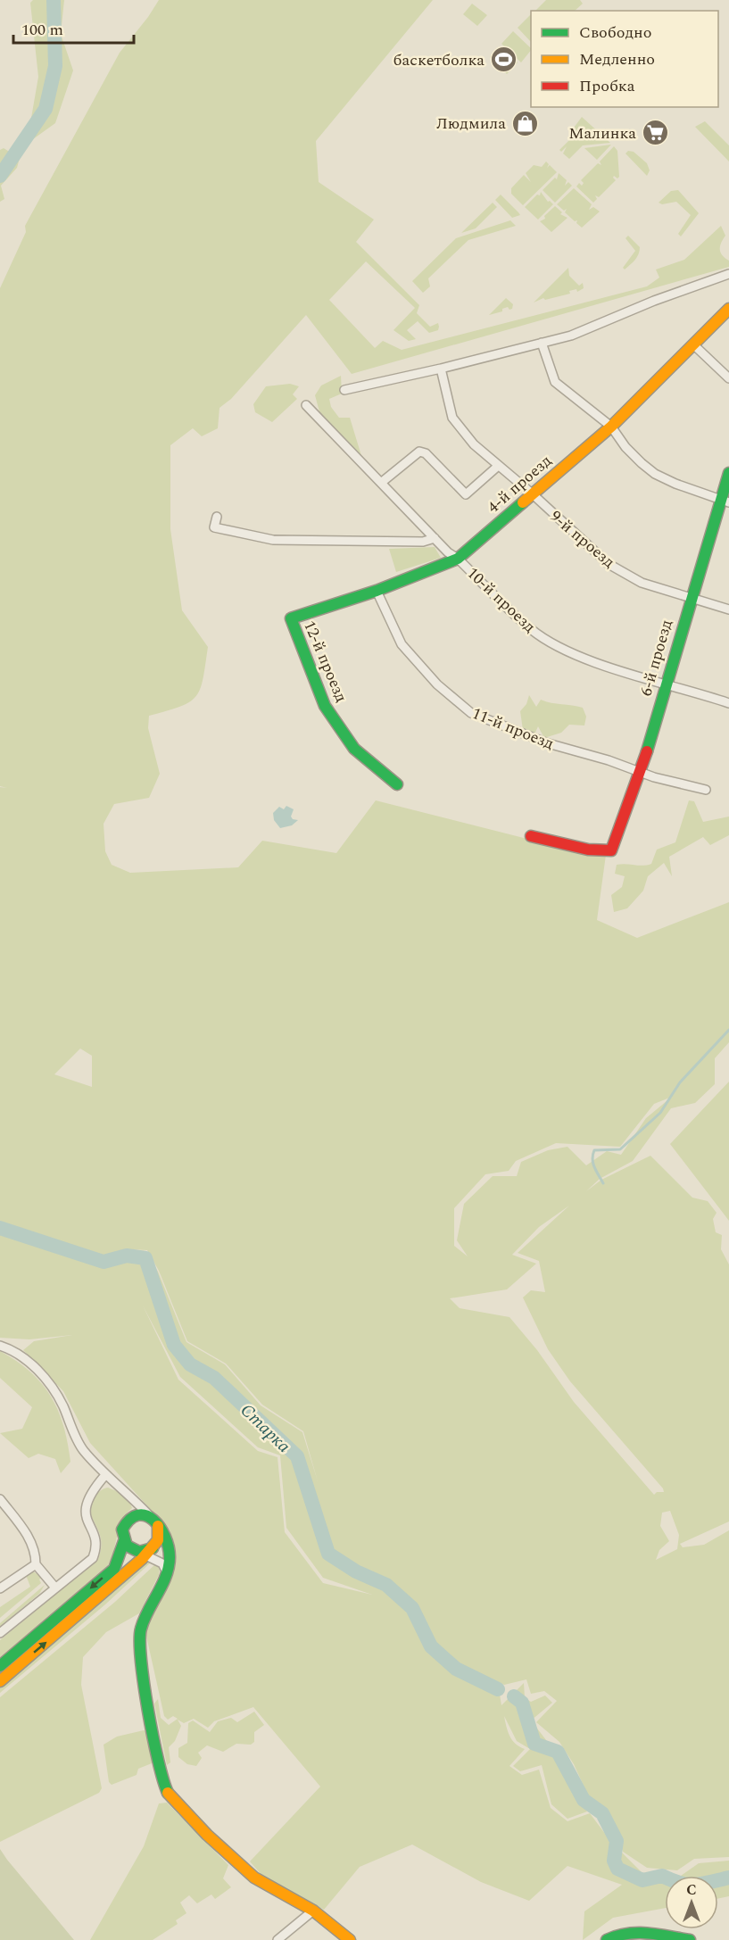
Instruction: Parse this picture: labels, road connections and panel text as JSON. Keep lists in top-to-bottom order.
{
  "streets": {
    "street": [
      "4-й проезд",
      "9-й проезд",
      "10-й проезд",
      "6-й проезд",
      "12-й проезд",
      "11-й проезд"
    ]
  },
  "crossings": [
    ["4-й проезд", "9-й проезд"],
    ["4-й проезд", "10-й проезд"],
    ["4-й проезд", "12-й проезд"],
    ["4-й проезд", "11-й проезд"],
    ["9-й проезд", "6-й проезд"],
    ["10-й проезд", "6-й проезд"],
    ["6-й проезд", "11-й проезд"]
  ],
  "water": ["Старка"],
  "places": {
    "sports": ["баскетболка"],
    "shop": ["Людмила"],
    "supermarket": ["Малинка"]
  },
  "legend": ["Свободно", "Медленно", "Пробка"],
  "scale_bar": "100 m",
  "north": "top"
}
